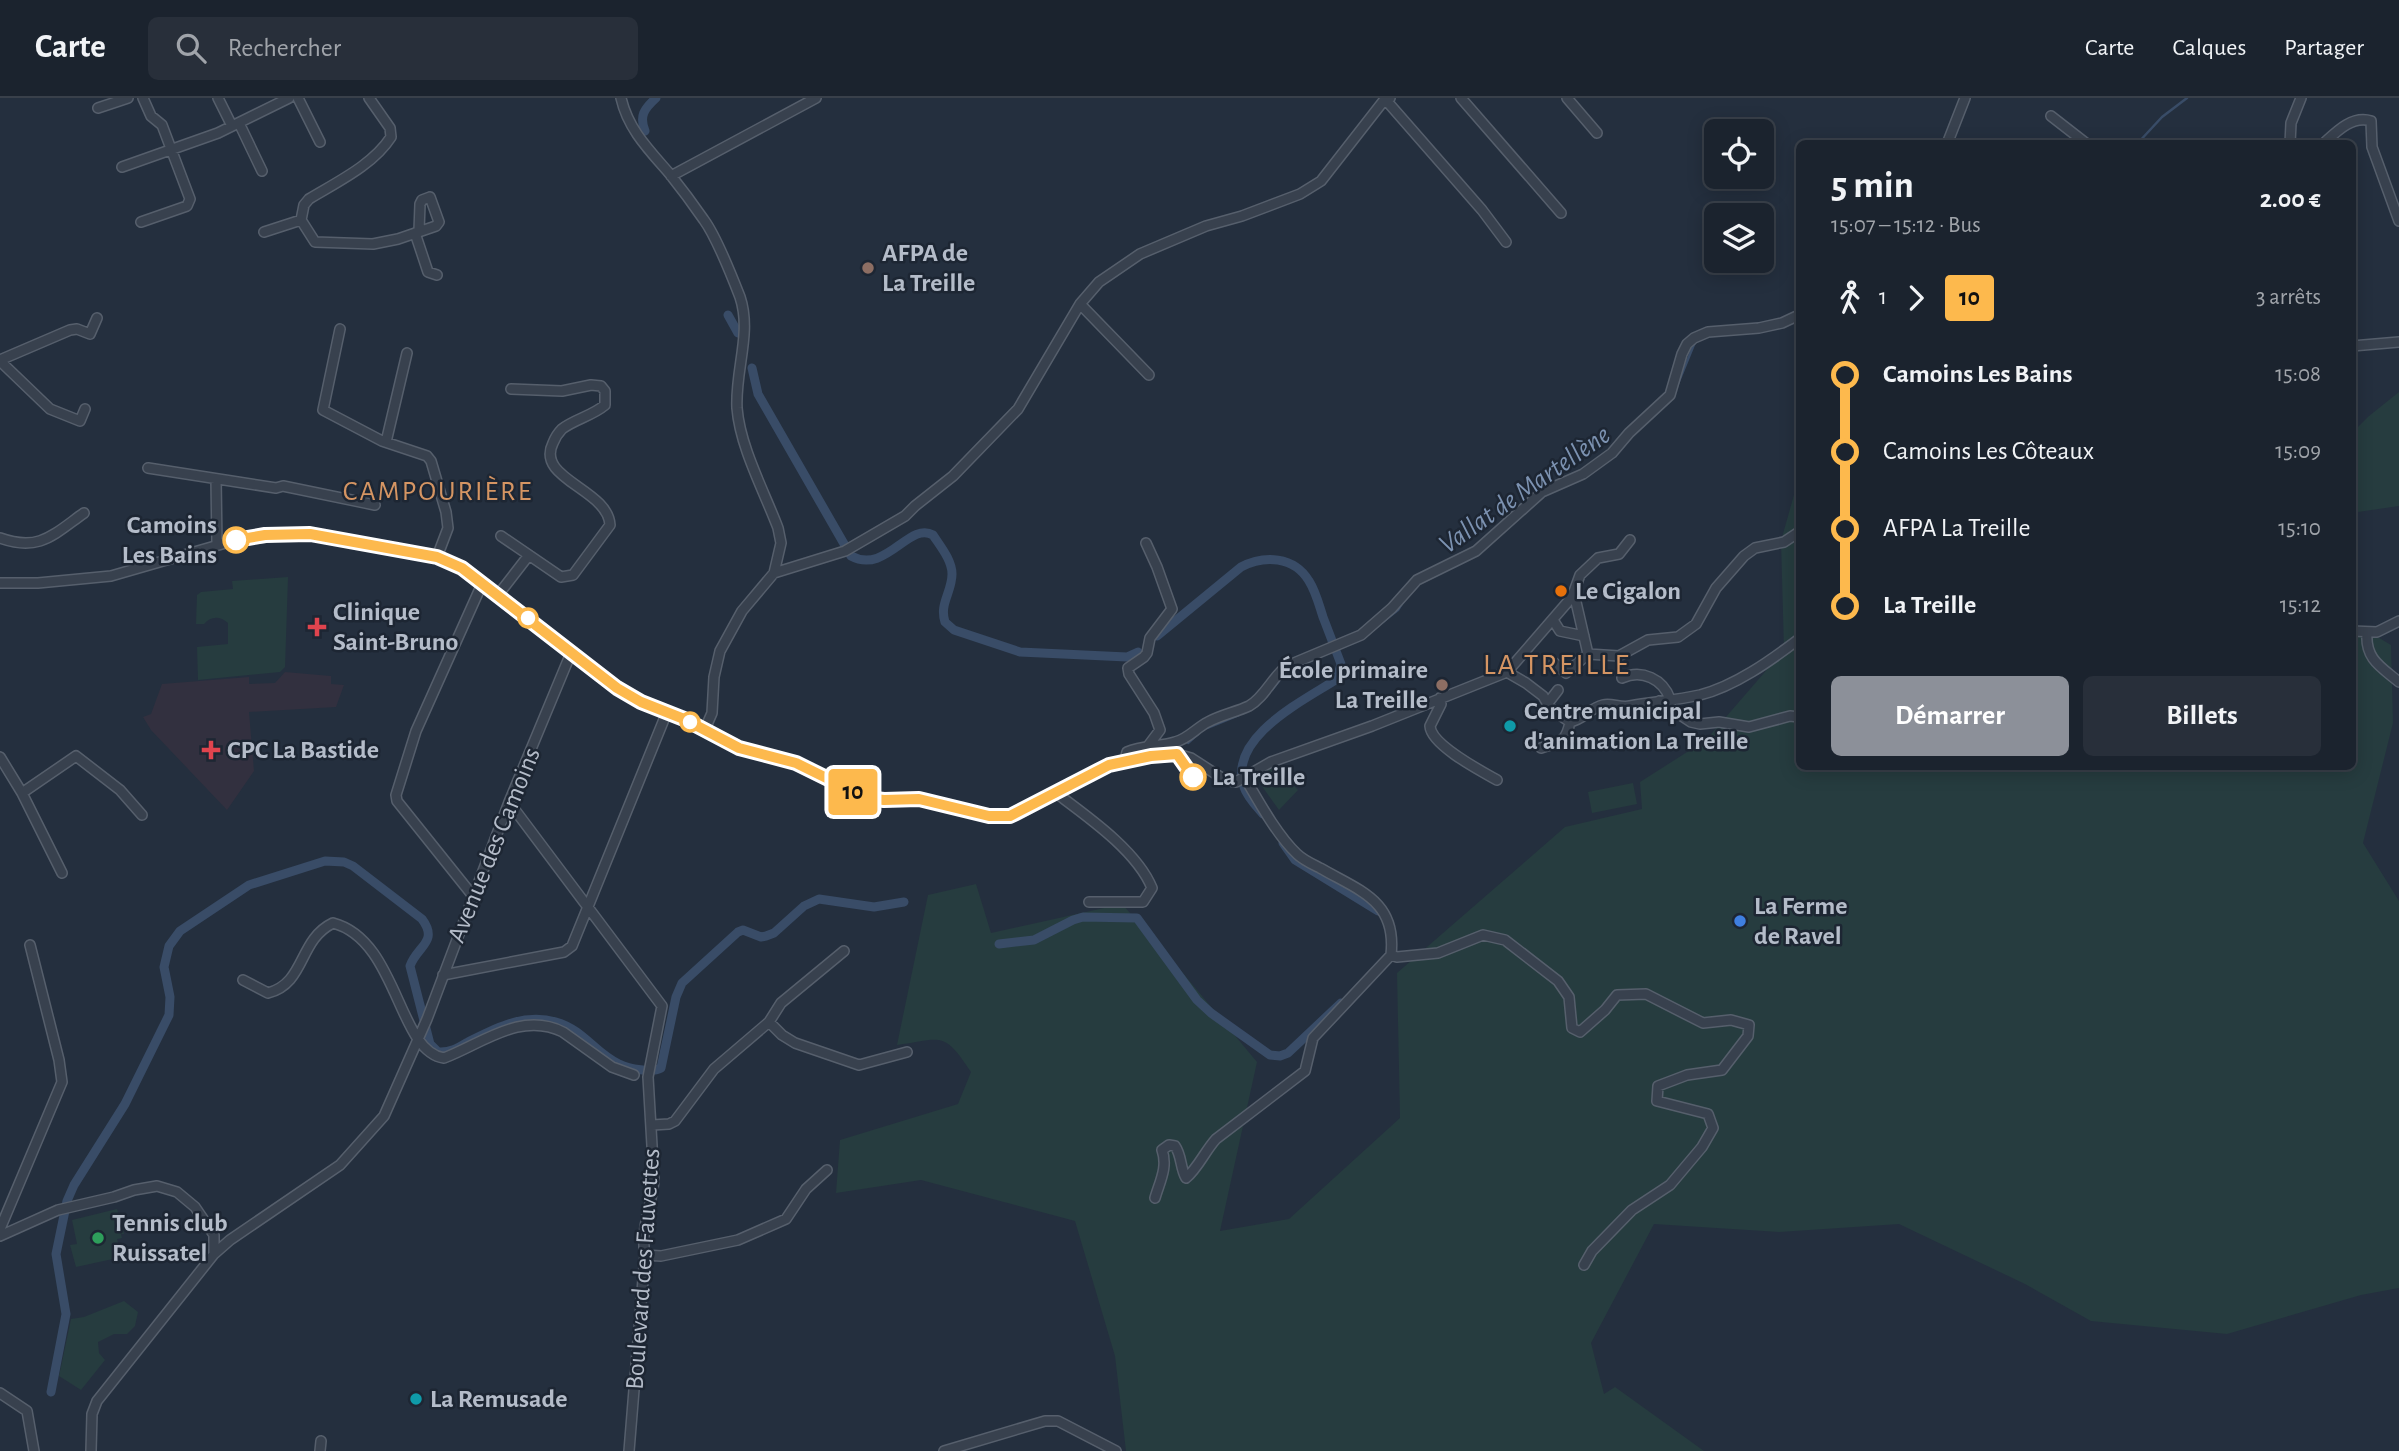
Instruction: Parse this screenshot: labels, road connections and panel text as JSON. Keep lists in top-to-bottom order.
{
  "streets": {
    "street": ["Avenue des Camoins", "Boulevard des Fauvettes"]
  },
  "crossings": [
    ["Avenue des Camoins", "Boulevard des Fauvettes"]
  ],
  "districts": ["CAMPOURIÈRE", "LA TREILLE"],
  "water": ["Vallat de Martellène"],
  "places": {
    "other": [
      "AFPA de La Treille",
      "Camoins Les Bains",
      "Le Cigalon",
      "École primaire La Treille",
      "Centre municipal d'animation La Treille",
      "La Treille",
      "La Ferme de Ravel",
      "Tennis club Ruissatel",
      "La Remusade"
    ],
    "health": ["Clinique Saint-Bruno", "CPC La Bastide"]
  },
  "lines": ["bus line 10"],
  "page": {
    "header": "Carte",
    "search": "Rechercher",
    "nav": ["Carte", "Calques", "Partager"],
    "on_map": "10",
    "heading": ["5 min", "15:07 – 15:12 · Bus", "2.00 €"],
    "legs": ["1", "10", "3 arrêts"],
    "list": [
      {
        "name": "Camoins Les Bains",
        "value": "15:08"
      },
      {
        "name": "Camoins Les Côteaux",
        "value": "15:09"
      },
      {
        "name": "AFPA La Treille",
        "value": "15:10"
      },
      {
        "name": "La Treille",
        "value": "15:12"
      }
    ],
    "buttons": ["Démarrer", "Billets"]
  }
}
